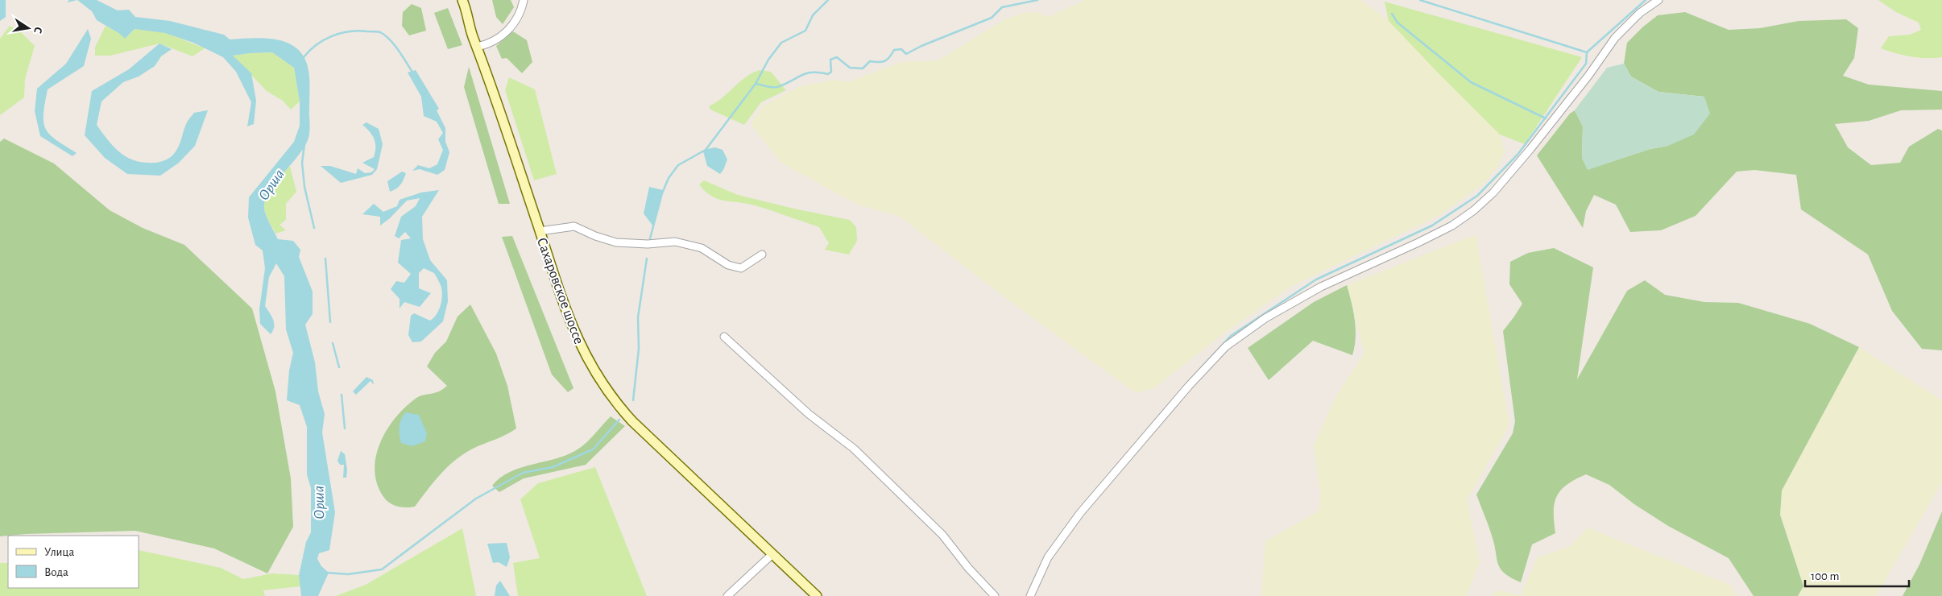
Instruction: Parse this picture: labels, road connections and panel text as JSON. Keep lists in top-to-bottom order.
{
  "streets": {
    "main road": ["Сахаровское шоссе"]
  },
  "water": ["Орша"],
  "legend": ["Улица", "Вода"],
  "scale_bar": "100 m",
  "north": "right"
}
